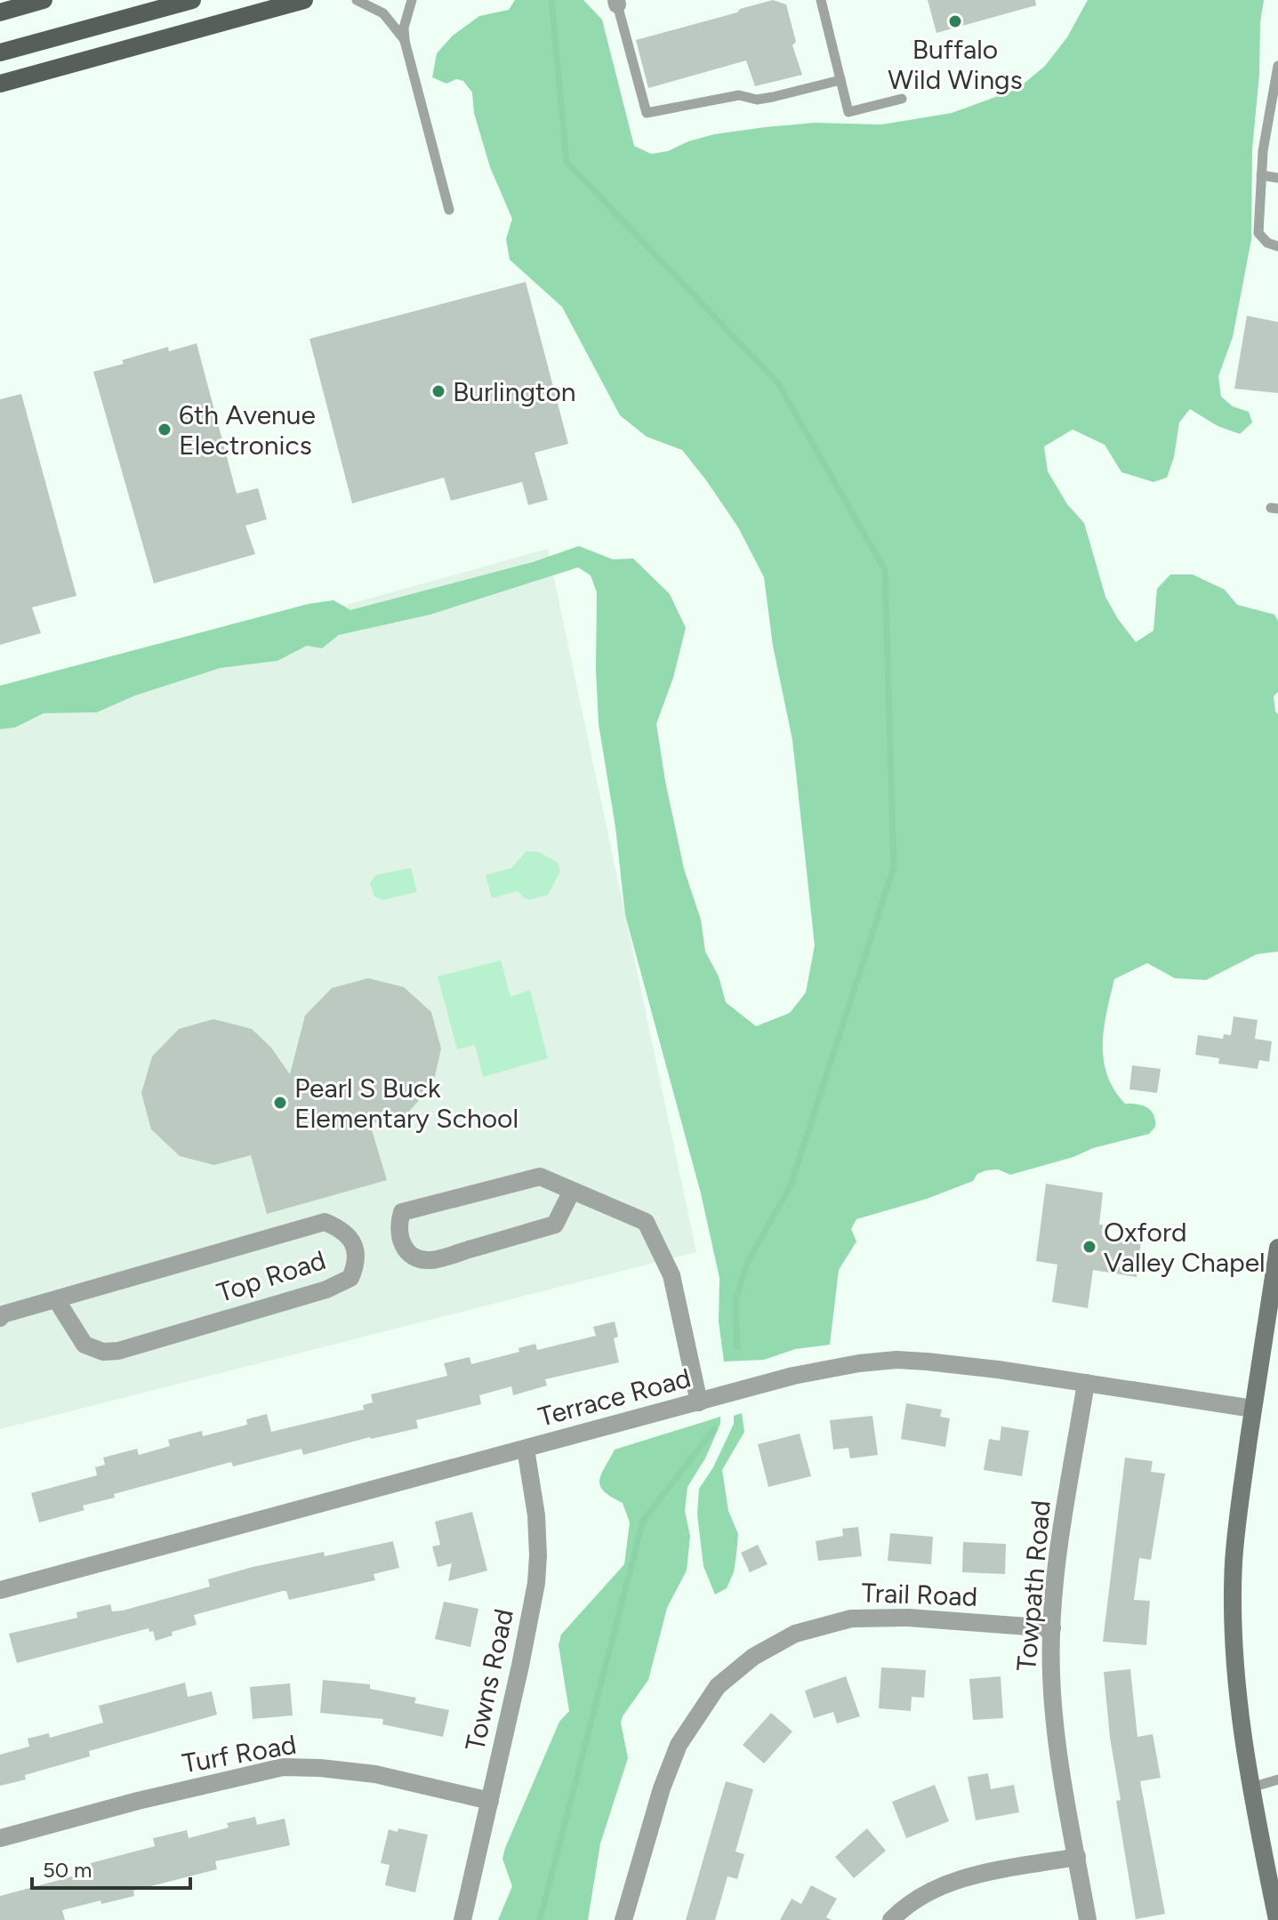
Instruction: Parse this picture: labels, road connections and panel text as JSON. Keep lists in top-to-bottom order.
{
  "streets": {
    "street": [
      "Top Road",
      "Terrace Road",
      "Towpath Road",
      "Trail Road",
      "Towns Road",
      "Turf Road"
    ]
  },
  "crossings": [
    ["Terrace Road", "Towpath Road"],
    ["Terrace Road", "Towns Road"],
    ["Towpath Road", "Trail Road"],
    ["Towns Road", "Turf Road"]
  ],
  "places": [
    "Buffalo Wild Wings",
    "Burlington",
    "6th Avenue Electronics",
    "Pearl S Buck Elementary School",
    "Oxford Valley Chapel"
  ],
  "scale_bar": "50 m"
}
